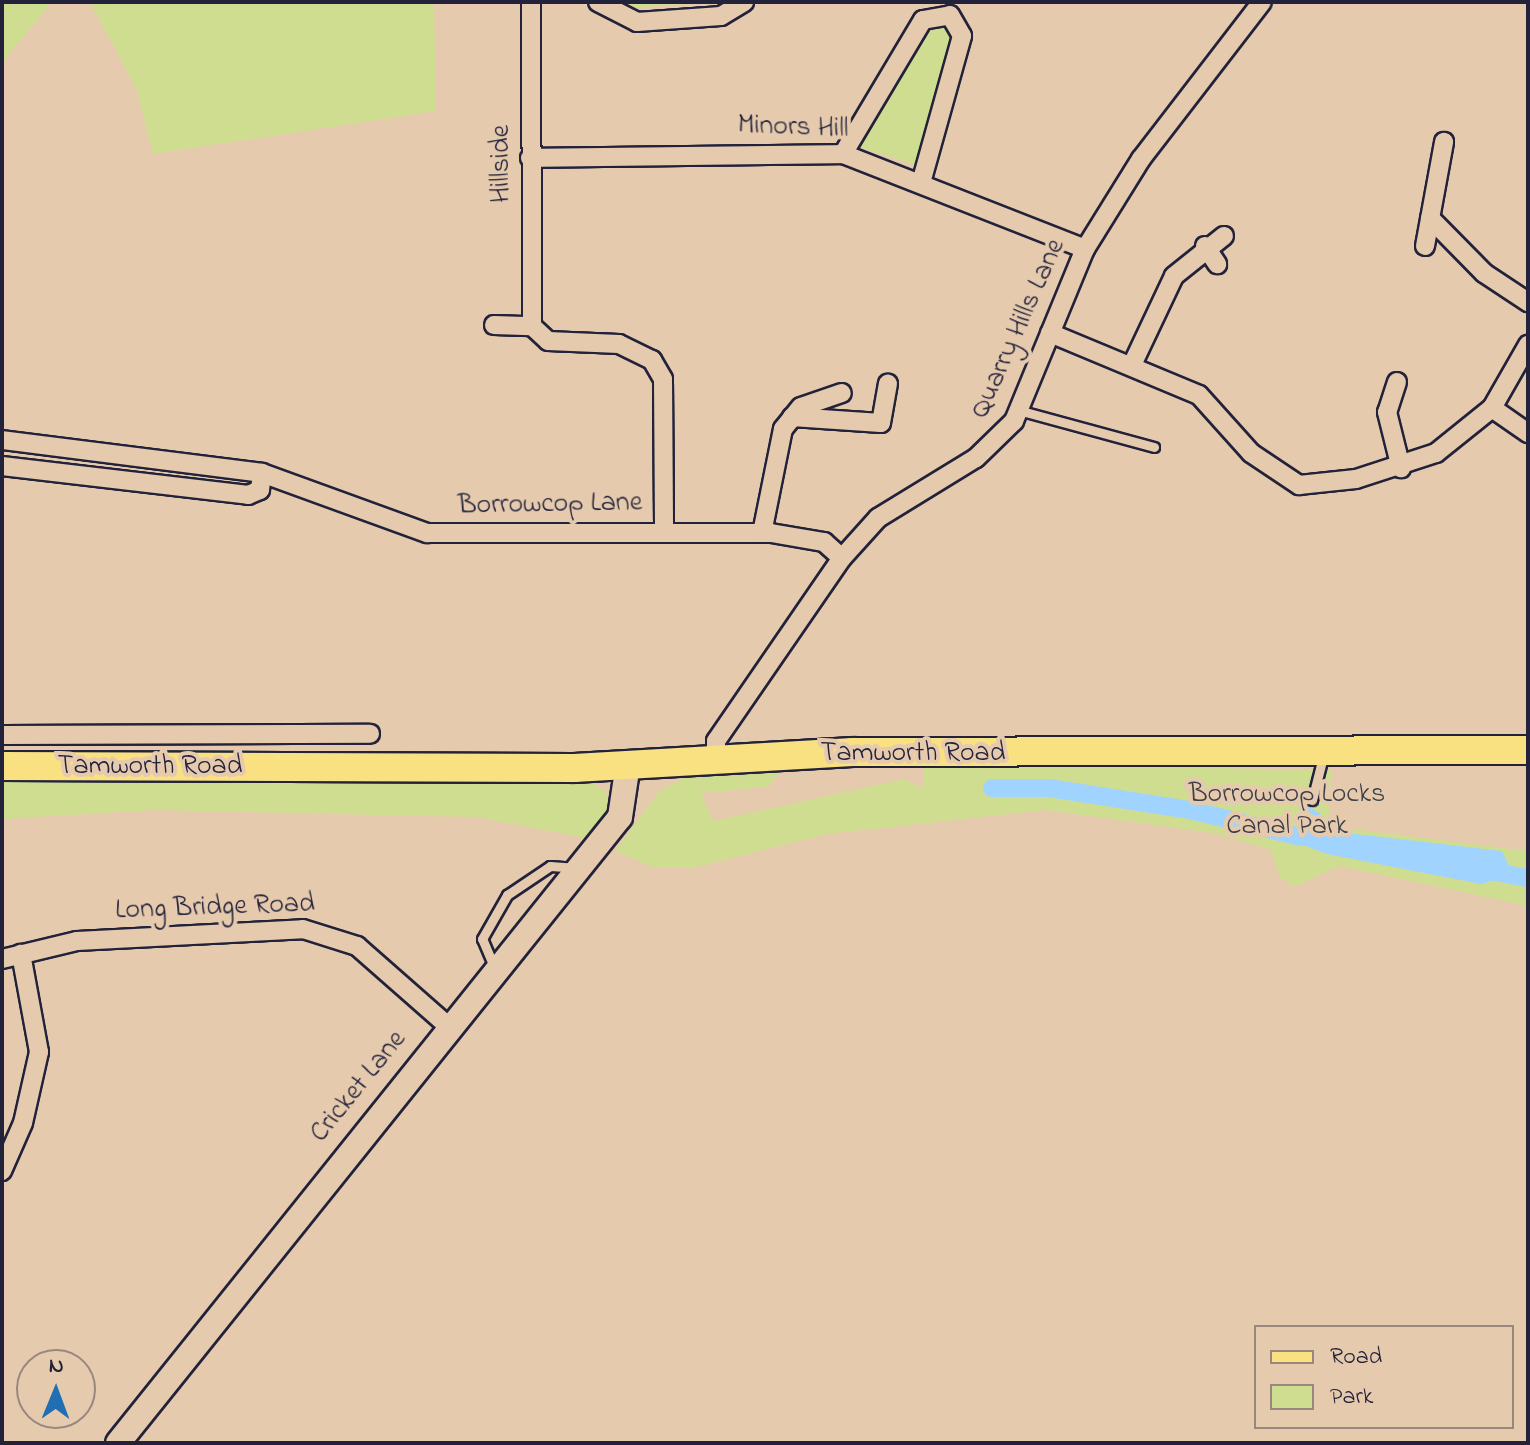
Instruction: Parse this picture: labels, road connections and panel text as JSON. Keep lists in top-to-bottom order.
{
  "streets": {
    "main road": ["Tamworth Road"],
    "street": [
      "Minors Hill",
      "Hillside",
      "Quarry Hills Lane",
      "Borrowcop Lane",
      "Long Bridge Road",
      "Cricket Lane"
    ]
  },
  "crossings": [
    ["Minors Hill", "Hillside"],
    ["Minors Hill", "Quarry Hills Lane"],
    ["Quarry Hills Lane", "Borrowcop Lane"],
    ["Quarry Hills Lane", "Tamworth Road"],
    ["Tamworth Road", "Cricket Lane"],
    ["Long Bridge Road", "Cricket Lane"]
  ],
  "parks": ["Borrowcop Locks Canal Park"],
  "legend": ["Road", "Park"],
  "north": "top"
}
